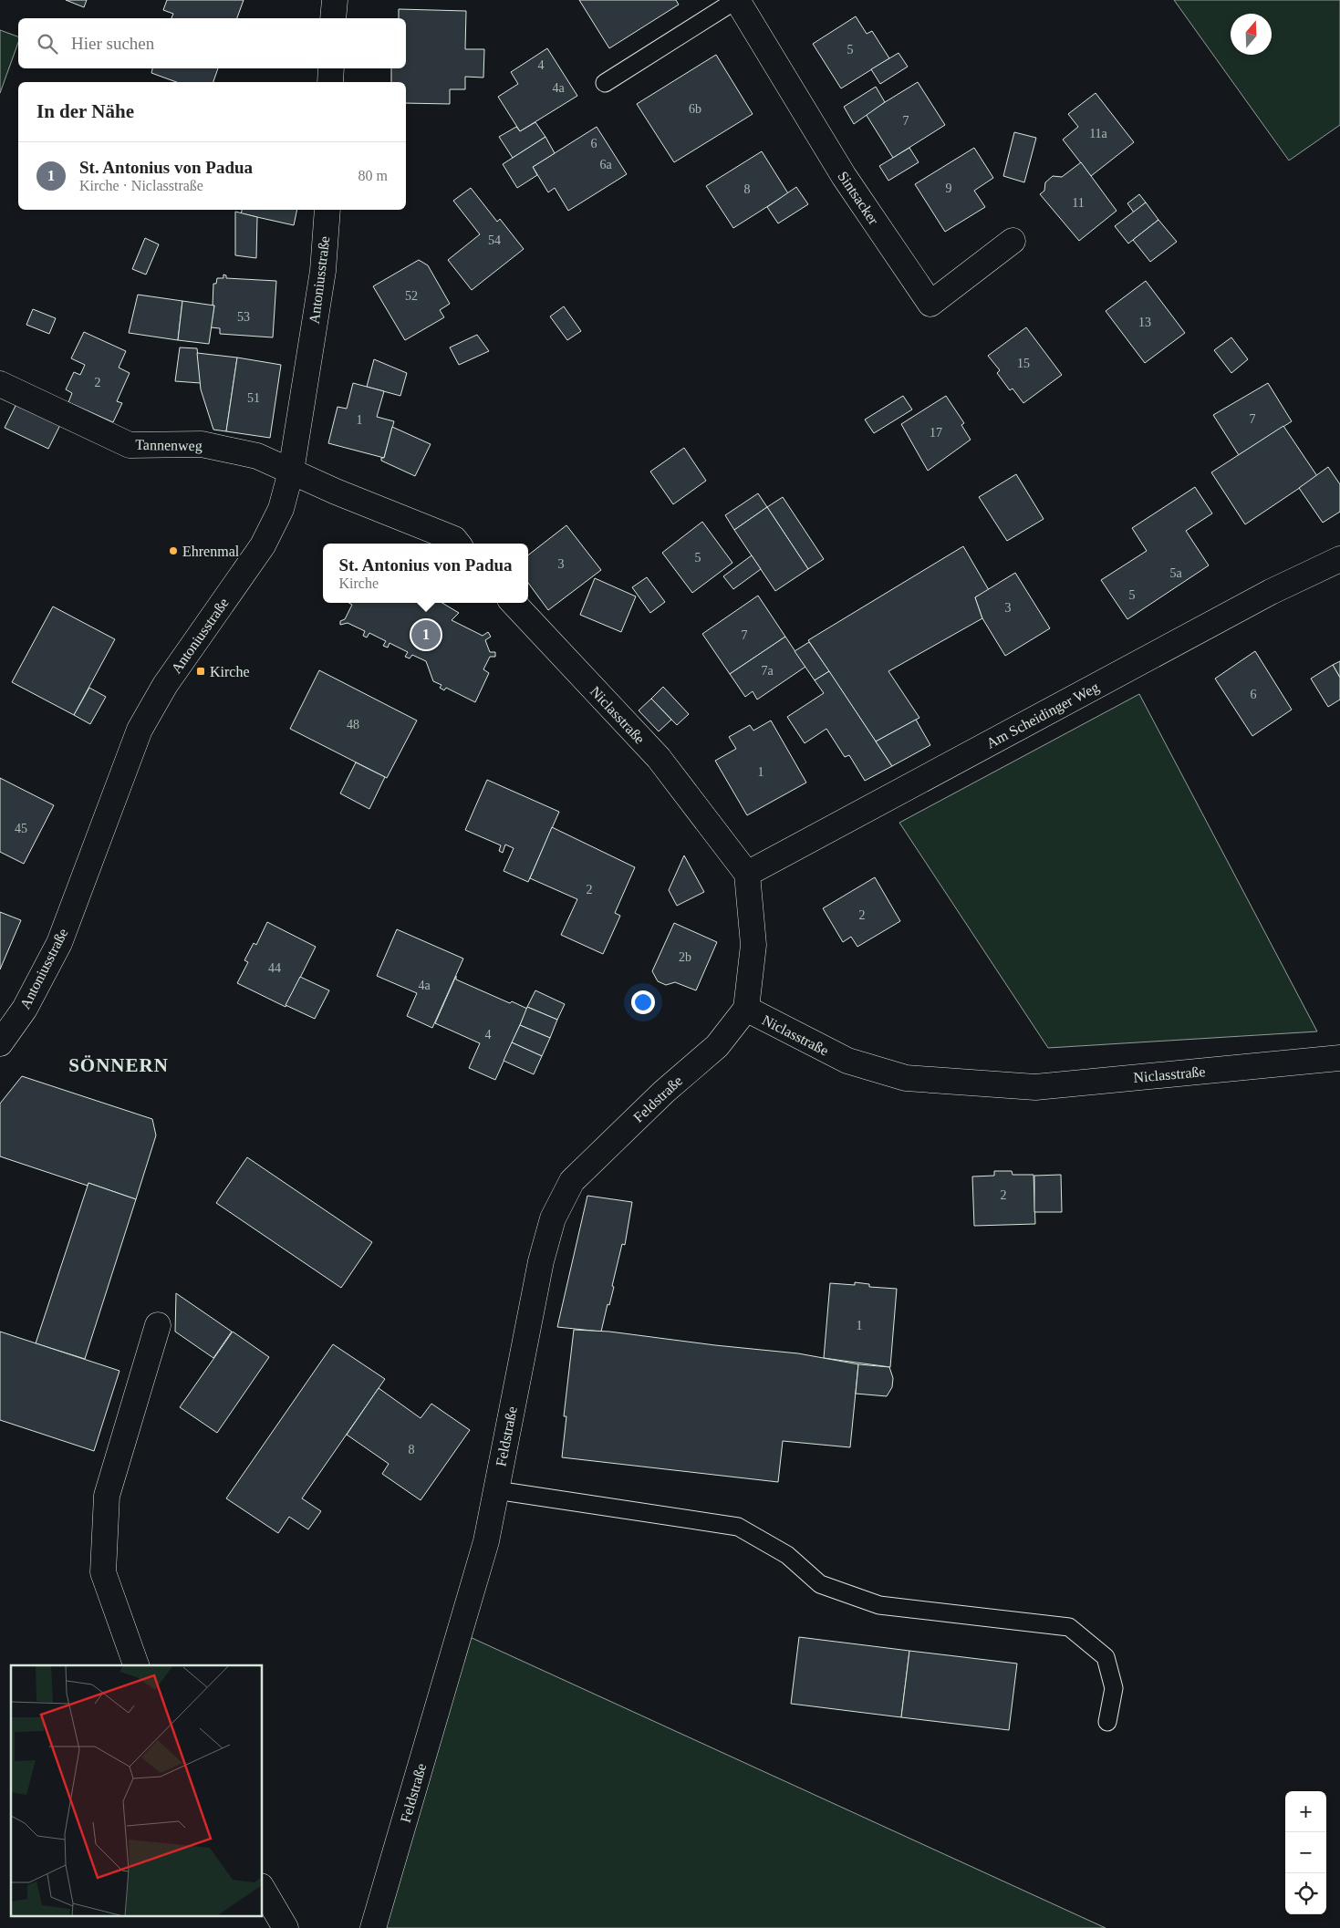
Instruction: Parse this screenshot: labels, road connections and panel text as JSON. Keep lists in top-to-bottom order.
{
  "streets": {
    "street": [
      "Sintsacker",
      "Antoniusstraße",
      "Tannenweg",
      "Niclasstraße",
      "Am Scheidinger Weg",
      "Feldstraße"
    ]
  },
  "crossings": [
    ["Antoniusstraße", "Tannenweg"],
    ["Niclasstraße", "Am Scheidinger Weg"],
    ["Niclasstraße", "Feldstraße"]
  ],
  "districts": ["SÖNNERN"],
  "places": {
    "other": ["Ehrenmal"],
    "transit": ["Kirche"]
  },
  "house_numbers": [
    "5",
    "4",
    "4a",
    "6b",
    "7",
    "11a",
    "6",
    "6a",
    "9",
    "8",
    "11",
    "54",
    "52",
    "53",
    "13",
    "15",
    "2",
    "51",
    "7",
    "1",
    "17",
    "5",
    "3",
    "5a",
    "5",
    "3",
    "7",
    "7a",
    "6",
    "48",
    "1",
    "45",
    "2",
    "2",
    "2b",
    "44",
    "4a",
    "4",
    "2",
    "1",
    "8"
  ],
  "north": "top",
  "page": {
    "search": "Hier suchen",
    "heading": "In der Nähe",
    "list": [
      {
        "mark": "1",
        "name": "St. Antonius von Padua",
        "note": "Kirche · Niclasstraße",
        "value": "80 m"
      }
    ],
    "popup": ["St. Antonius von Padua", "Kirche"],
    "pins": "1",
    "map_buttons": ["+", "−"]
  }
}
